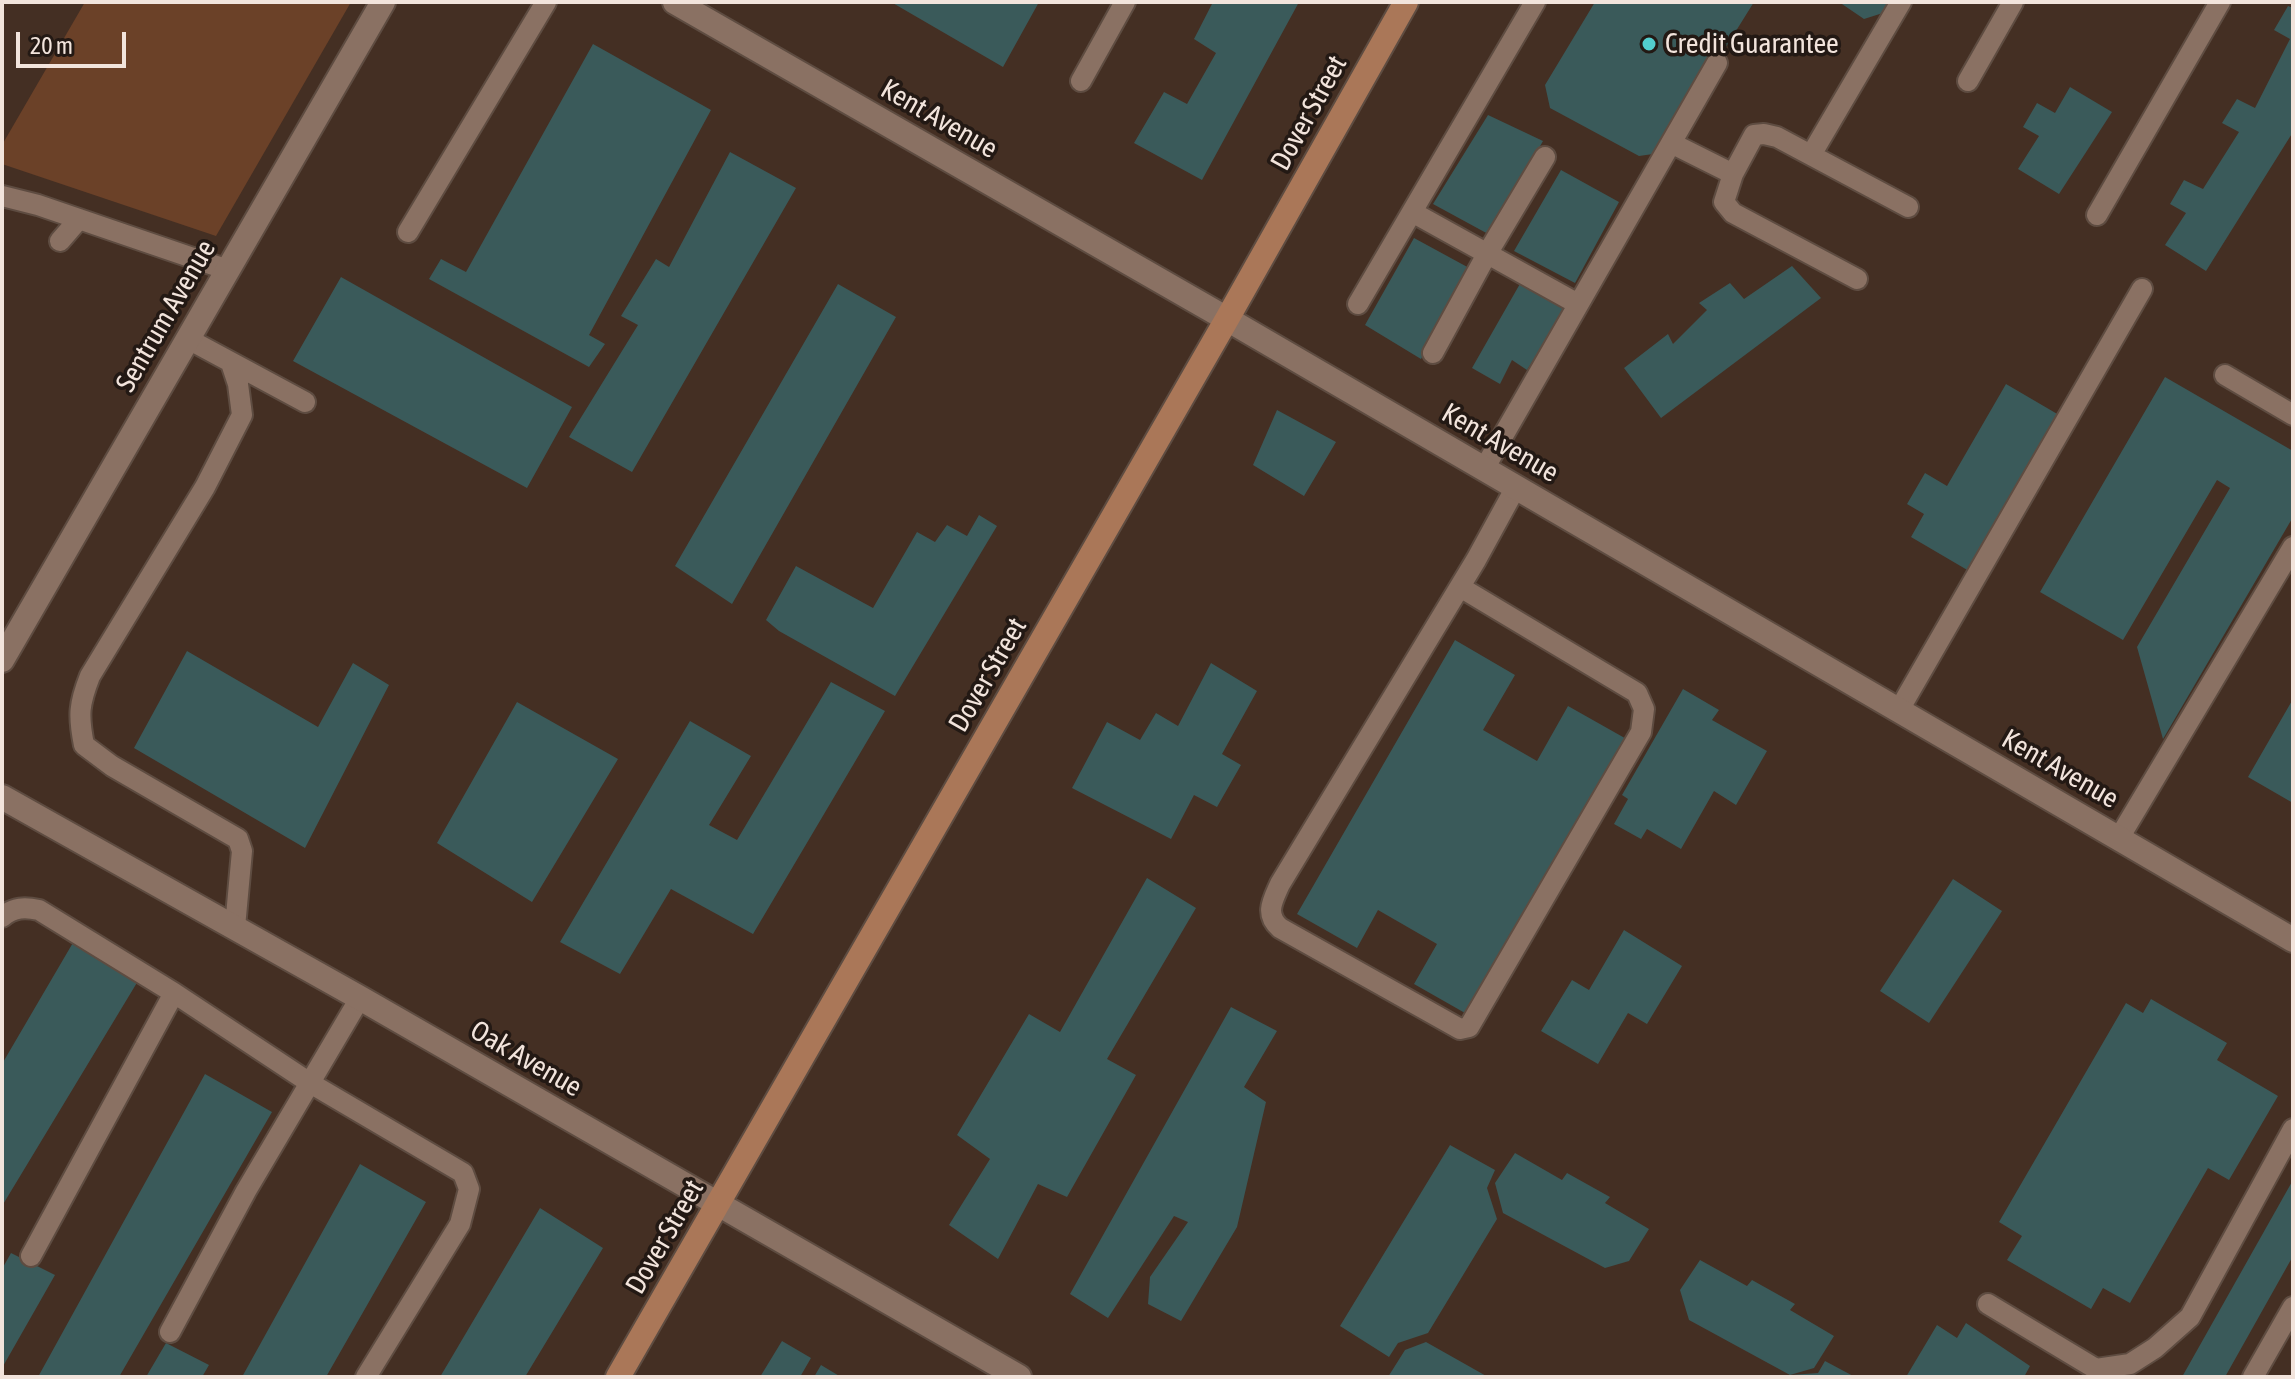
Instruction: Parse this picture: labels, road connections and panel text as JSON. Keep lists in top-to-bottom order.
{
  "streets": {
    "street": [
      "Dover Street",
      "Kent Avenue",
      "Sentrum Avenue",
      "Oak Avenue"
    ]
  },
  "crossings": [
    ["Dover Street", "Kent Avenue"],
    ["Dover Street", "Oak Avenue"]
  ],
  "places": ["Credit Guarantee"],
  "scale_bar": "20 m"
}
